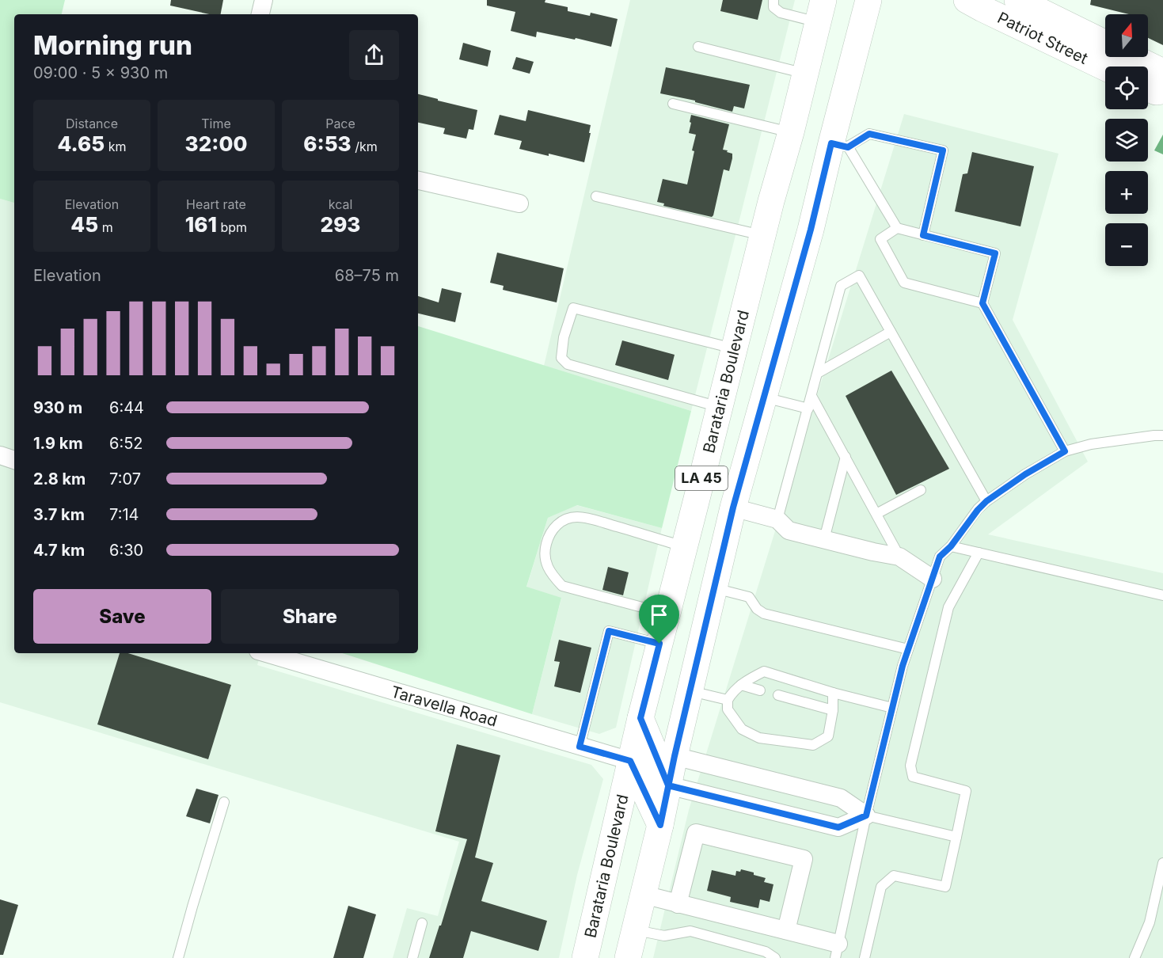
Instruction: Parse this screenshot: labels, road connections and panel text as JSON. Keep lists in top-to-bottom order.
{
  "streets": {
    "main road": ["Patriot Street", "Barataria Boulevard", "LA 45"],
    "street": ["Taravella Road"]
  },
  "crossings": [
    ["Barataria Boulevard", "Taravella Road"]
  ],
  "north": "top",
  "page": {
    "map_buttons": ["+", "−"],
    "heading": ["Morning run", "09:00 · 5 × 930 m"],
    "stats": [
      ["Distance", "4.65 km"],
      ["Time", "32:00"],
      ["Pace", "6:53 /km"],
      ["Elevation", "45 m"],
      ["Heart rate", "161 bpm"],
      ["kcal", "293"]
    ],
    "chart": ["Elevation", "68–75 m"],
    "list": [
      {
        "name": "930 m",
        "note": "6:44"
      },
      {
        "name": "1.9 km",
        "note": "6:52"
      },
      {
        "name": "2.8 km",
        "note": "7:07"
      },
      {
        "name": "3.7 km",
        "note": "7:14"
      },
      {
        "name": "4.7 km",
        "note": "6:30"
      }
    ],
    "buttons": ["Save", "Share"]
  }
}
